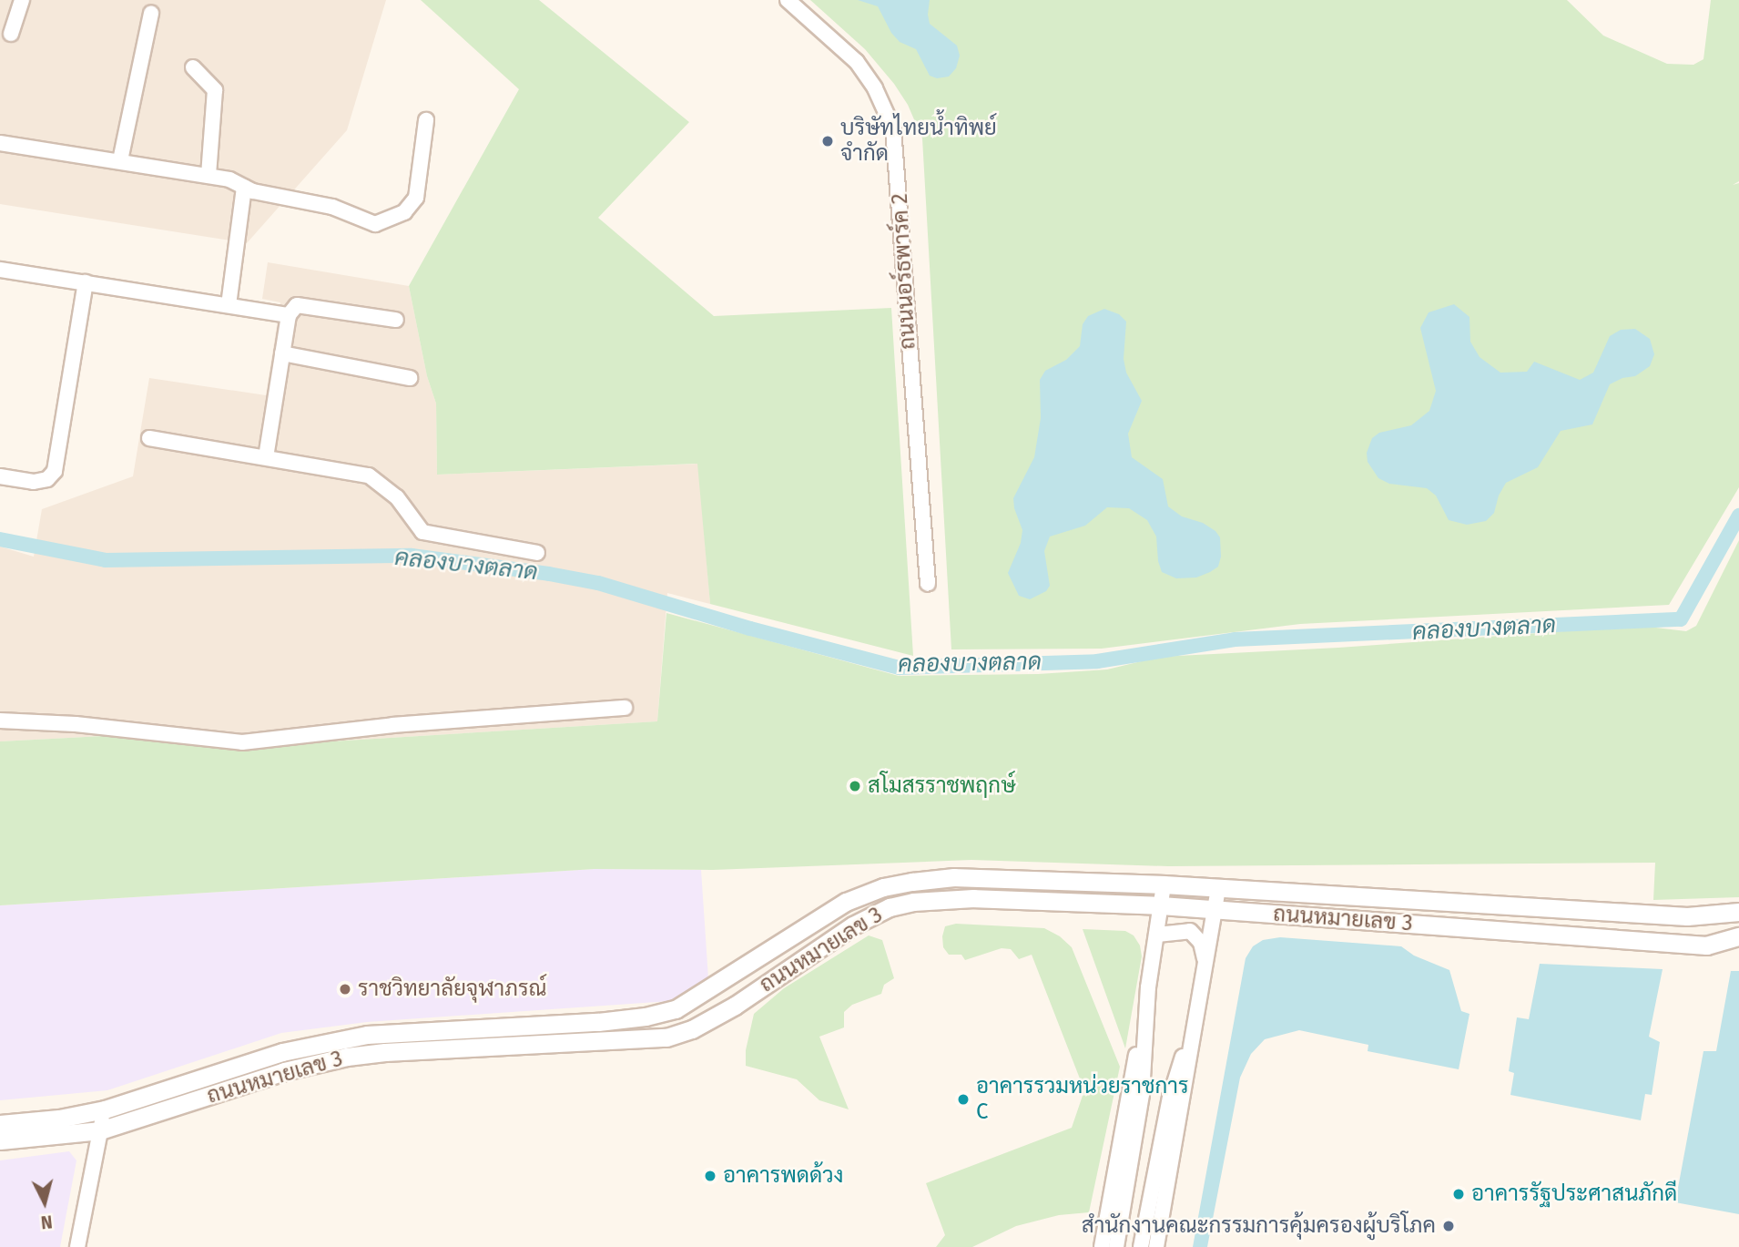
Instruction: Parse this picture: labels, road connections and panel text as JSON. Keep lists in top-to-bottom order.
{
  "streets": {
    "street": ["ถนนนอร์ธพาร์ค 2", "ถนนหมายเลข 3"]
  },
  "water": ["คลองบางตลาด"],
  "places": [
    "บริษัทไทยน้ำทิพย์ จำกัด",
    "สโมสรราชพฤกษ์",
    "ราชวิทยาลัยจุฬาภรณ์",
    "อาคารรวมหน่วยราชการ C",
    "อาคารพดด้วง",
    "อาคารรัฐประศาสนภักดี",
    "สำนักงานคณะกรรมการคุ้มครองผู้บริโภค"
  ],
  "north": "bottom"
}
